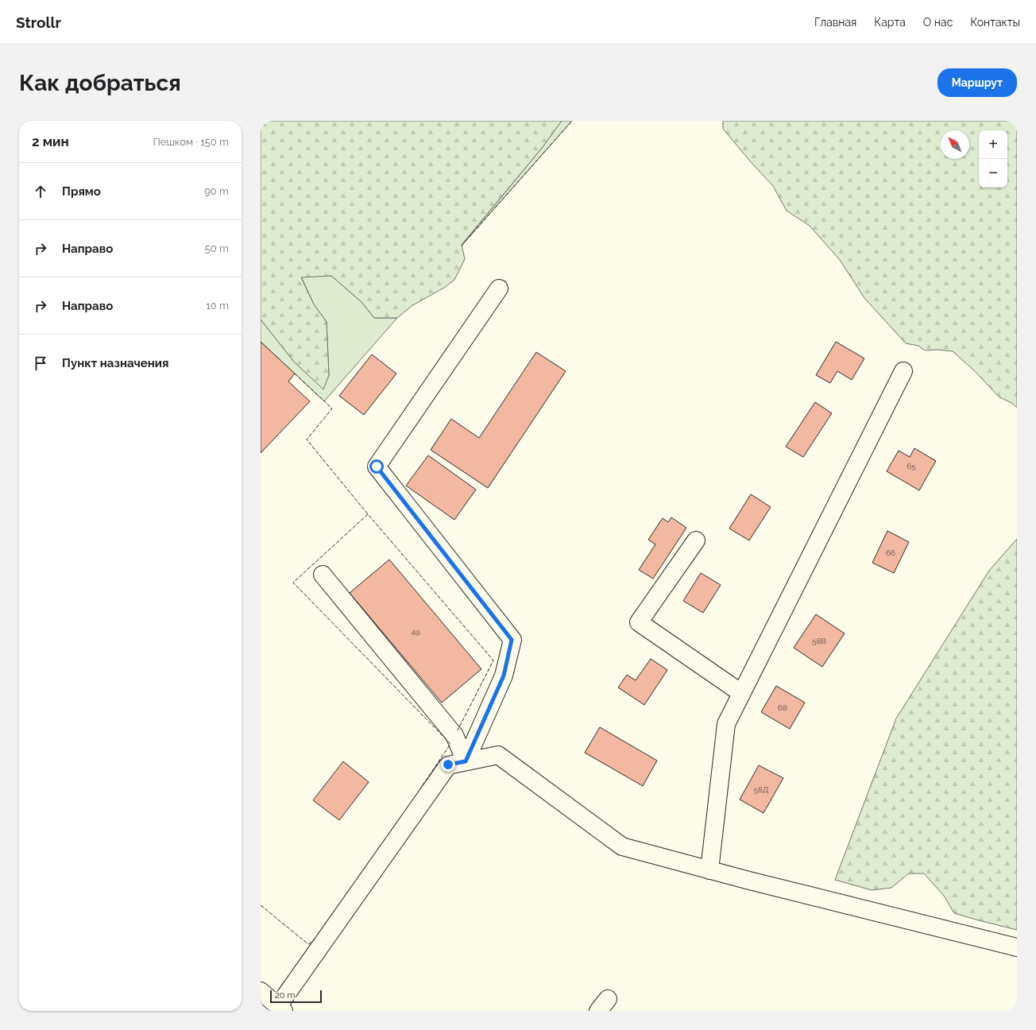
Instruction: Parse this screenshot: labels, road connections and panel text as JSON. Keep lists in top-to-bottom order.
{
  "house_numbers": [
    "65",
    "66",
    "49",
    "58В",
    "68",
    "58Д"
  ],
  "scale_bar": "20 m",
  "north": "top left",
  "page": {
    "header": "Strollr",
    "nav": [
      "Главная",
      "Карта",
      "О нас",
      "Контакты"
    ],
    "buttons": "Маршрут",
    "title": "Как добраться",
    "heading": ["2 мин", "Пешком · 150 m"],
    "map_buttons": ["+", "−"],
    "list": [
      ["Прямо", "90 m"],
      ["Направо", "50 m"],
      ["Направо", "10 m"],
      "Пункт назначения"
    ],
    "scale": "20 m"
  }
}
